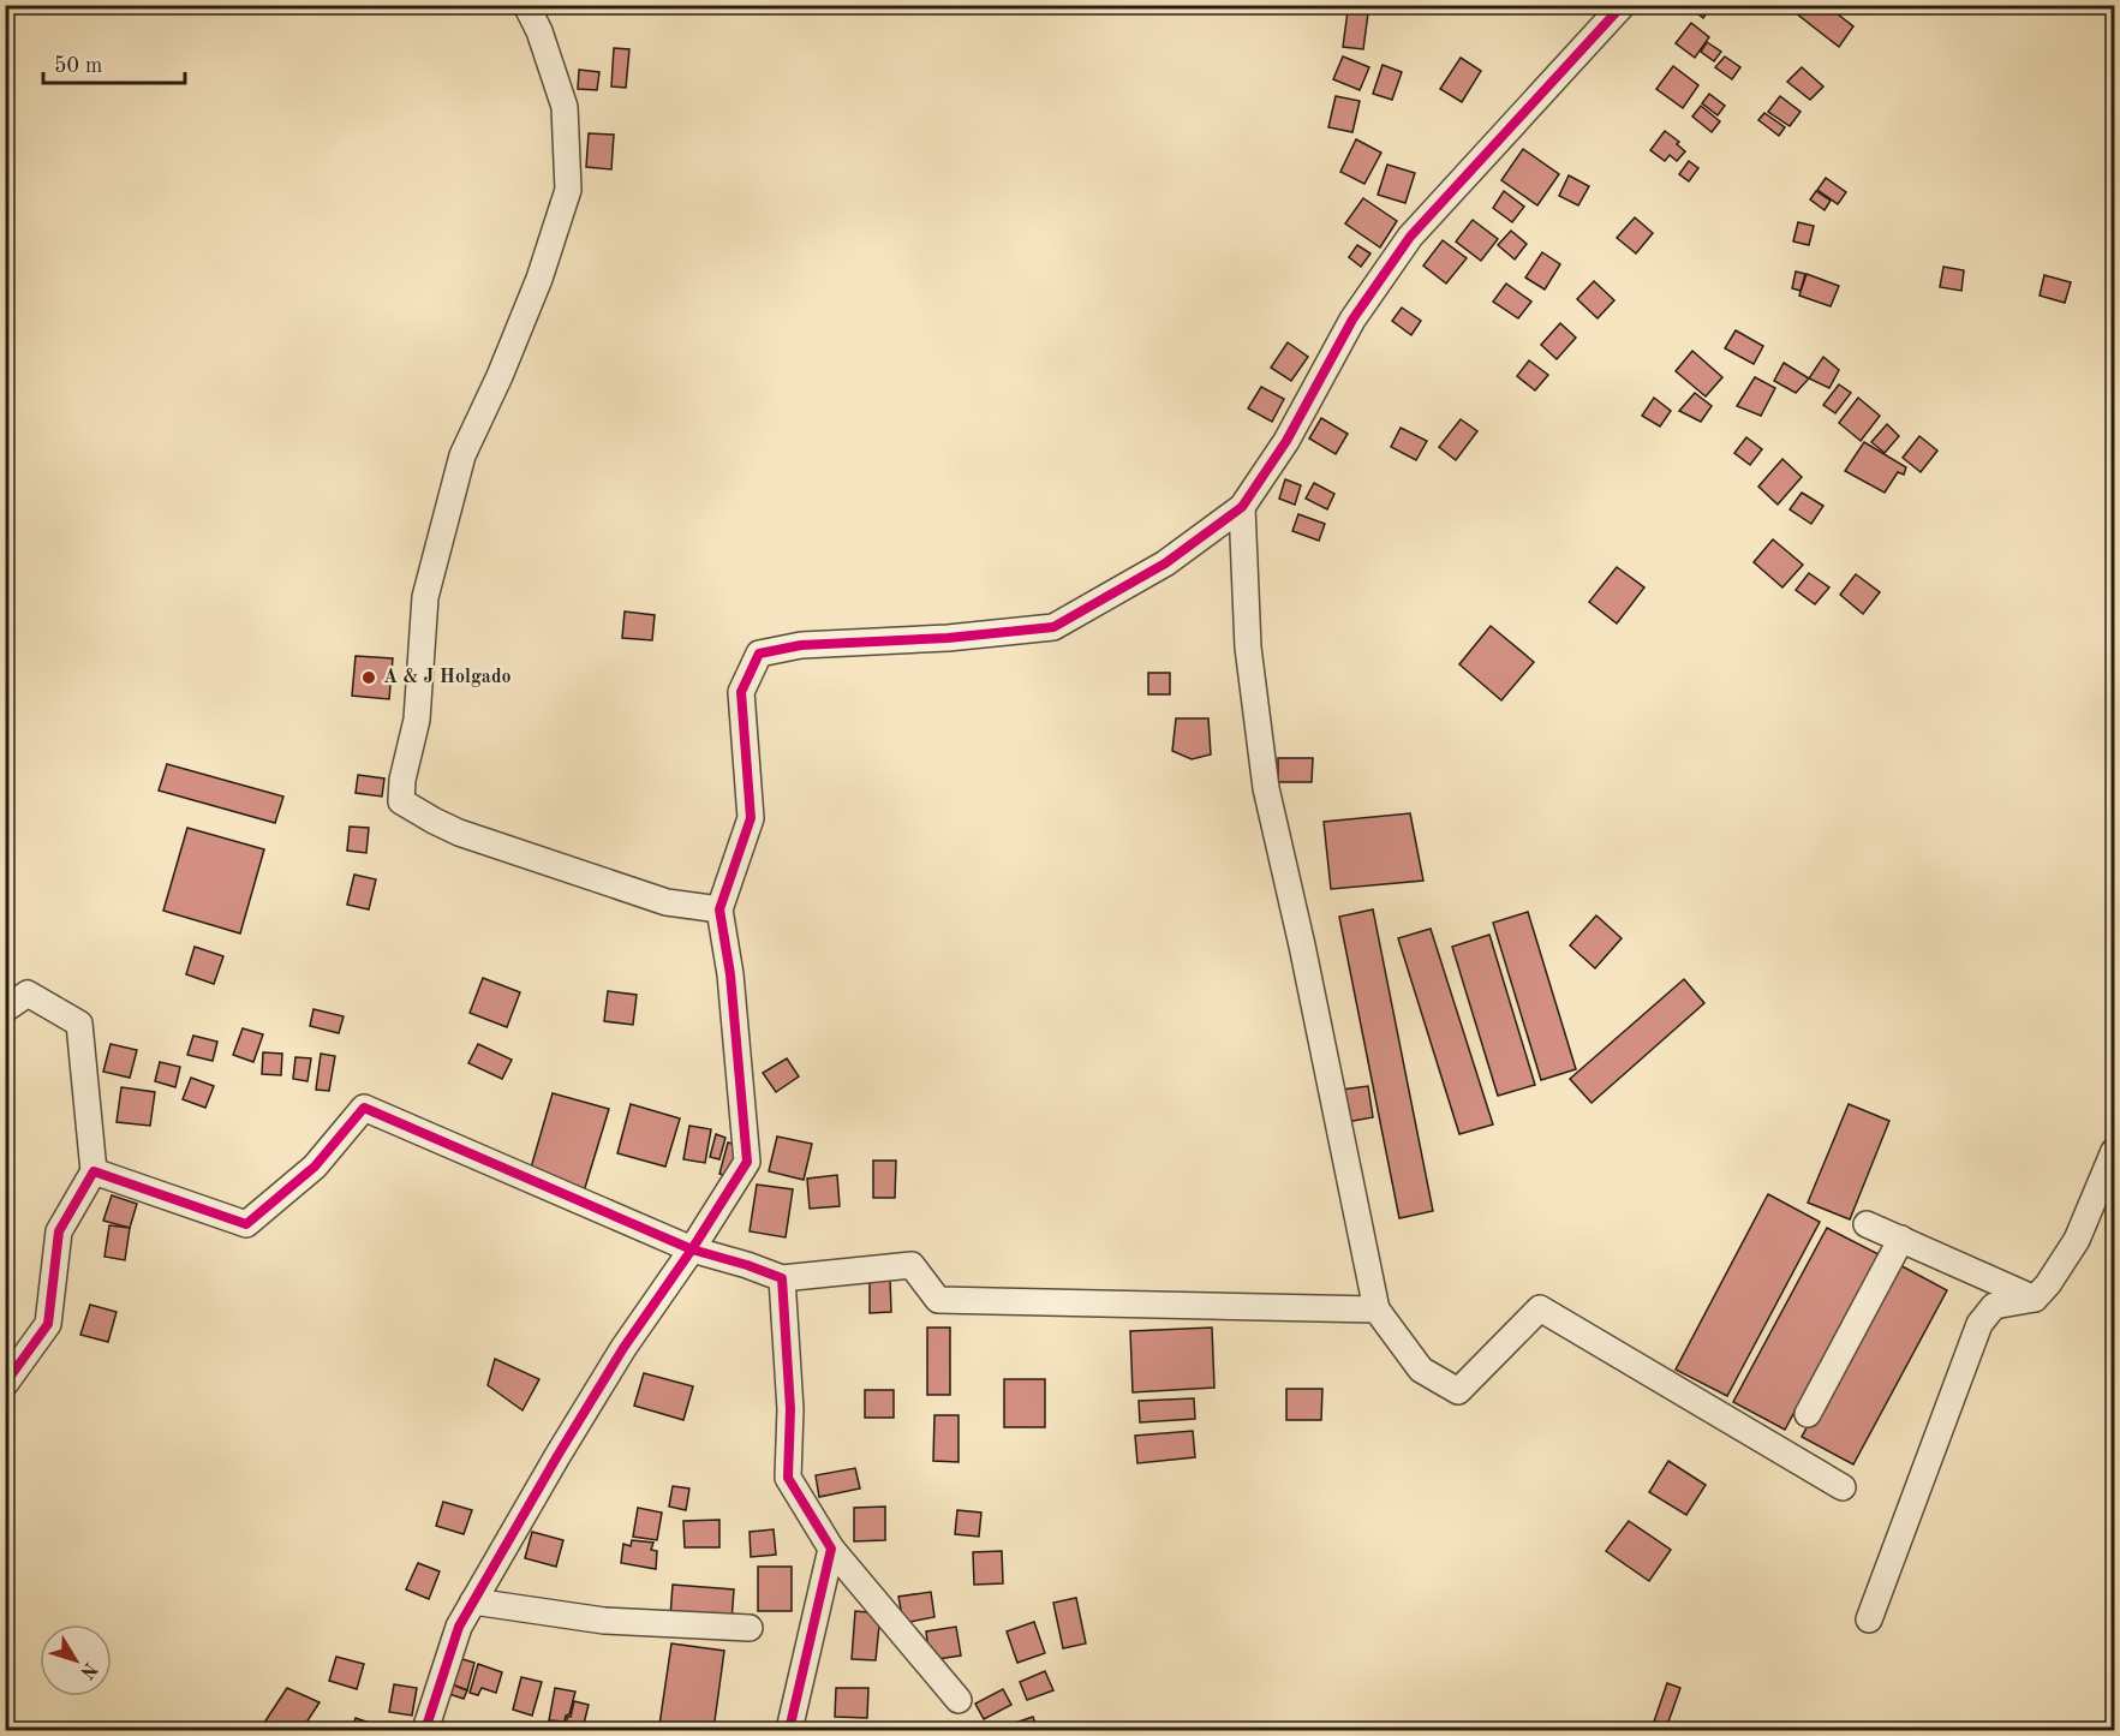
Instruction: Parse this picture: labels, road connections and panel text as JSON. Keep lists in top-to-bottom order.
{
  "places": ["A & J Holgado"],
  "scale_bar": "50 m",
  "north": "bottom right"
}
